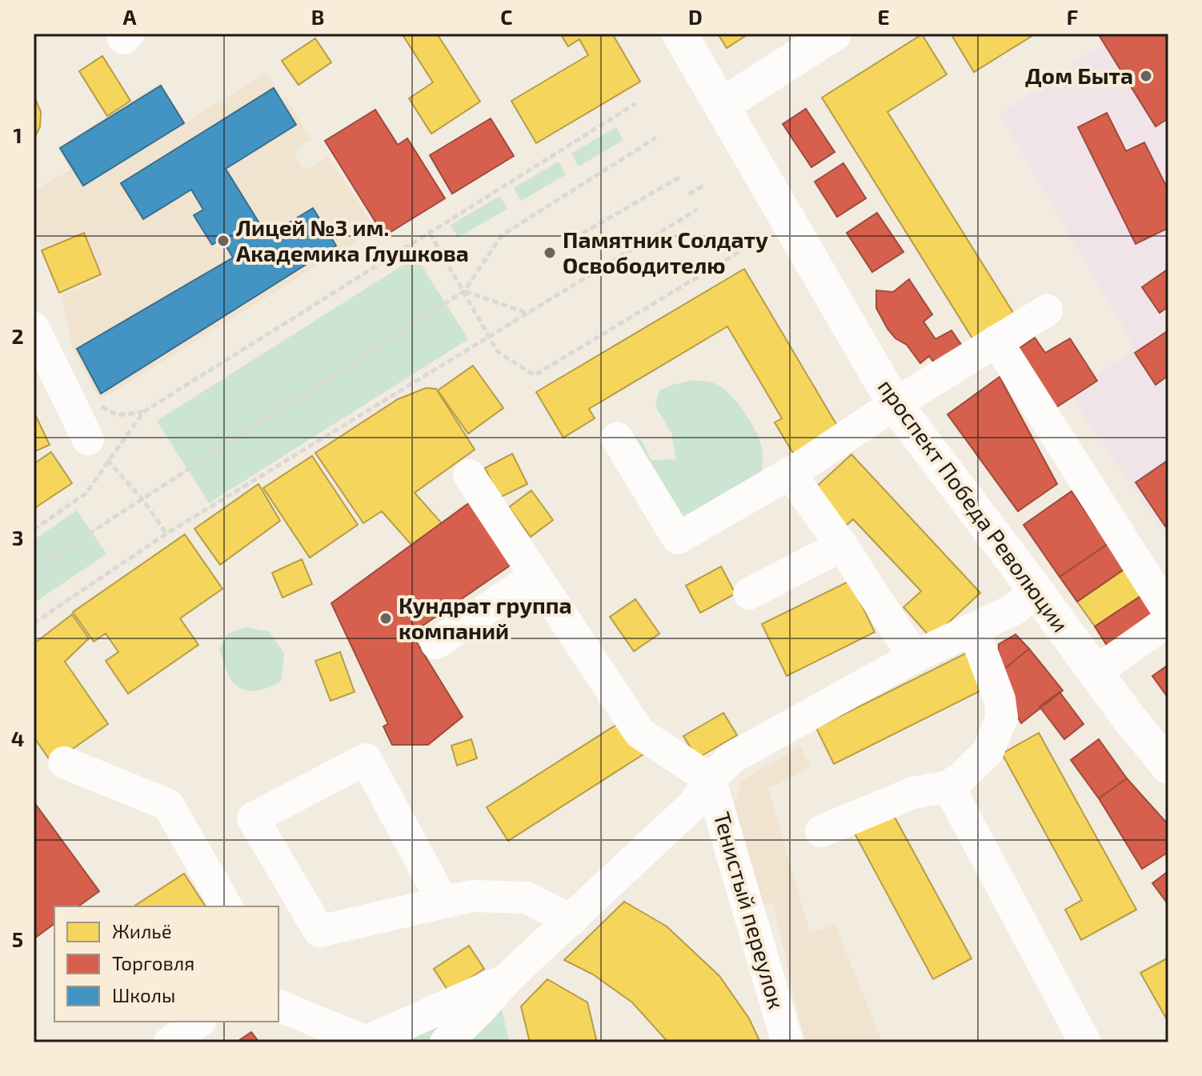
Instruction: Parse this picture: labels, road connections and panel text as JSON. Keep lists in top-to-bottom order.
{
  "streets": {
    "main road": ["проспект Победа Революции"],
    "street": ["Тенистый переулок"]
  },
  "places": [
    "Дом Быта",
    "Лицей №3 им. Академика Глушкова",
    "Памятник Солдату Освободителю",
    "Кундрат группа компаний"
  ],
  "legend": ["Жильё", "Торговля", "Школы"],
  "grid": {
    "columns": [
      "A",
      "B",
      "C",
      "D",
      "E",
      "F"
    ],
    "rows": [
      "1",
      "2",
      "3",
      "4",
      "5"
    ]
  }
}
